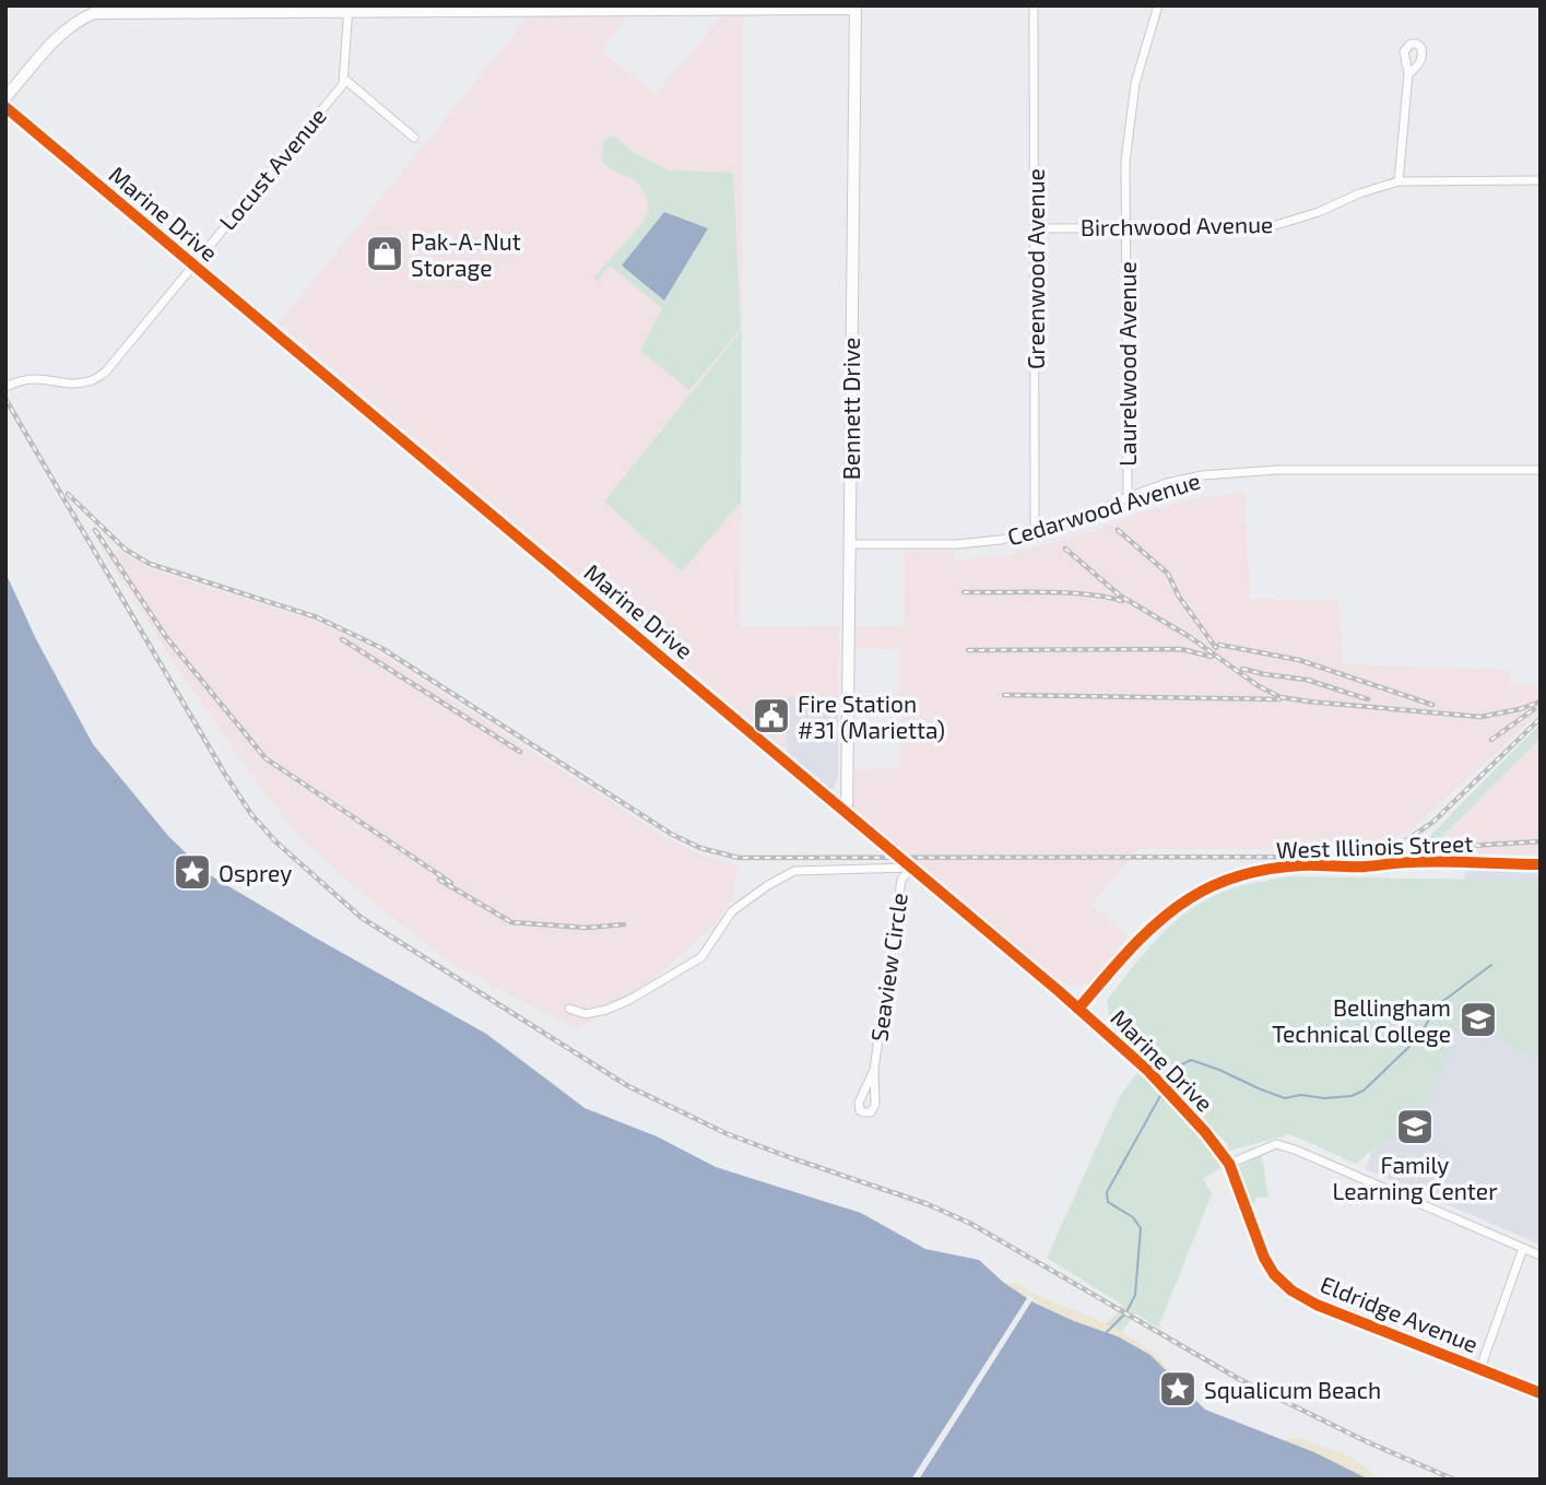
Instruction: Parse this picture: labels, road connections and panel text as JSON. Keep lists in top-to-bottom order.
{
  "streets": {
    "main road": [
      "Marine Drive",
      "Bennett Drive",
      "West Illinois Street",
      "Eldridge Avenue"
    ],
    "street": [
      "Locust Avenue",
      "Birchwood Avenue",
      "Greenwood Avenue",
      "Laurelwood Avenue",
      "Cedarwood Avenue",
      "Seaview Circle"
    ]
  },
  "crossings": [
    ["Locust Avenue", "Marine Drive"],
    ["Marine Drive", "Bennett Drive"],
    ["Marine Drive", "West Illinois Street"],
    ["Marine Drive", "Seaview Circle"],
    ["Marine Drive", "Eldridge Avenue"],
    ["Birchwood Avenue", "Greenwood Avenue"],
    ["Birchwood Avenue", "Laurelwood Avenue"],
    ["Greenwood Avenue", "Cedarwood Avenue"],
    ["Laurelwood Avenue", "Cedarwood Avenue"],
    ["Bennett Drive", "Cedarwood Avenue"]
  ],
  "places": {
    "shop": ["Pak-A-Nut Storage"],
    "public building": ["Fire Station #31 (Marietta)"],
    "place": ["Osprey", "Squalicum Beach"],
    "school or university": ["Bellingham Technical College", "Family Learning Center"]
  }
}
